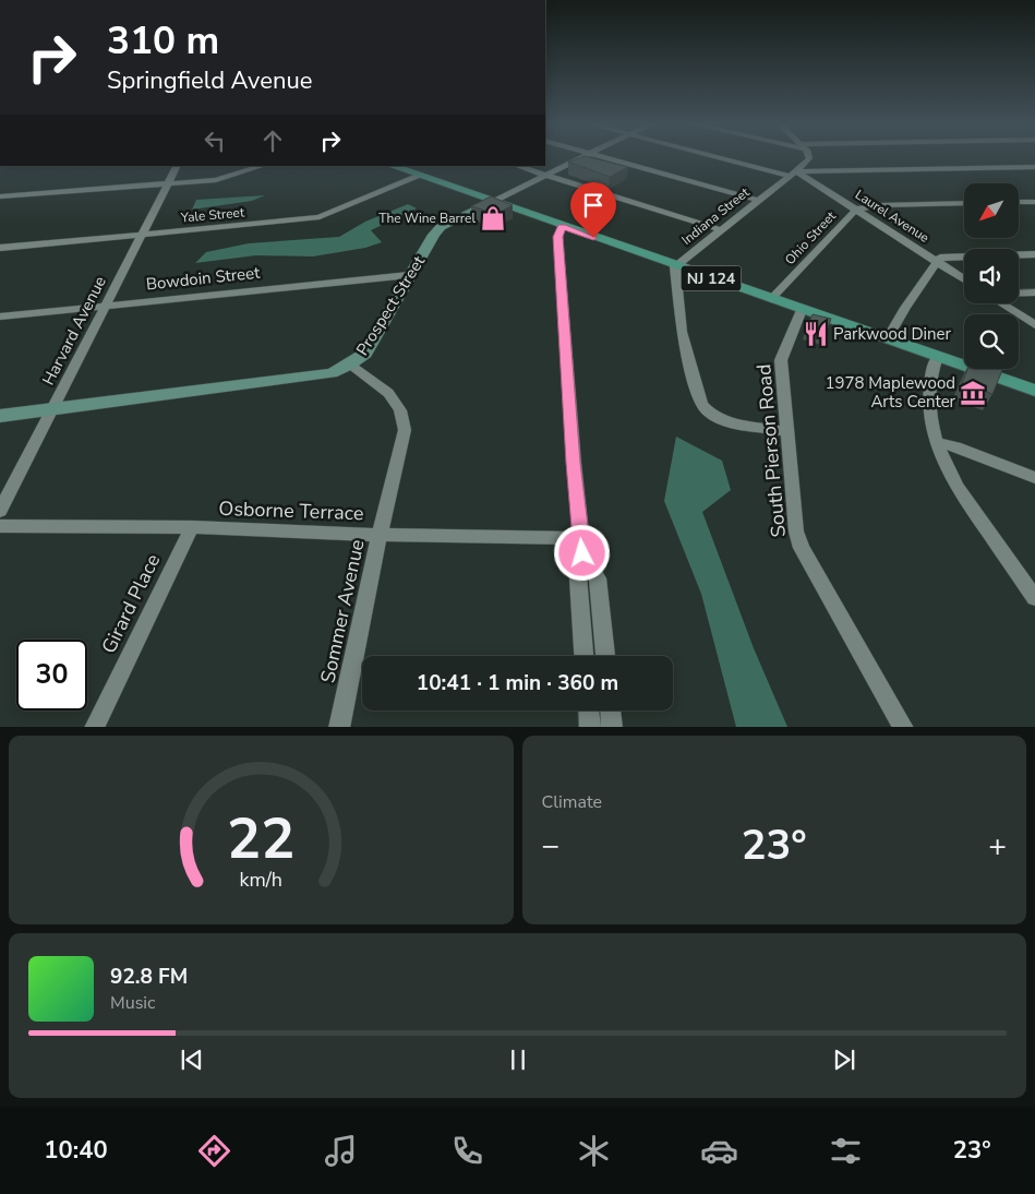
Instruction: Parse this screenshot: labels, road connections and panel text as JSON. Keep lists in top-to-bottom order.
{
  "streets": {
    "main road": ["NJ 124"],
    "street": [
      "Yale Street",
      "Indiana Street",
      "Laurel Avenue",
      "Ohio Street",
      "Bowdoin Street",
      "Prospect Street",
      "Harvard Avenue",
      "South Pierson Road",
      "Osborne Terrace",
      "Girard Place",
      "Sommer Avenue"
    ]
  },
  "crossings": [
    ["Yale Street", "NJ 124"],
    ["Yale Street", "Harvard Avenue"],
    ["Indiana Street", "Laurel Avenue"],
    ["Indiana Street", "NJ 124"],
    ["Indiana Street", "South Pierson Road"],
    ["Laurel Avenue", "Ohio Street"],
    ["Ohio Street", "NJ 124"],
    ["Bowdoin Street", "Prospect Street"],
    ["Bowdoin Street", "Harvard Avenue"],
    ["NJ 124", "Prospect Street"],
    ["NJ 124", "South Pierson Road"],
    ["Prospect Street", "Harvard Avenue"],
    ["Prospect Street", "Sommer Avenue"],
    ["Osborne Terrace", "Girard Place"],
    ["Osborne Terrace", "Sommer Avenue"]
  ],
  "places": {
    "shop": ["The Wine Barrel"],
    "restaurant": ["Parkwood Diner"],
    "museum": ["1978 Maplewood Arts Center"]
  },
  "north": "bottom left",
  "page": {
    "turn": ["310 m", "Springfield Avenue"],
    "limit": "30",
    "trip": "10:41 · 1 min · 360 m",
    "tile": "Climate",
    "heat": ["−", "23°", "+"],
    "song": ["92.8 FM", "Music"],
    "tabs": ["10:40", "23°"],
    "gauge": ["22", "km/h"]
  }
}
